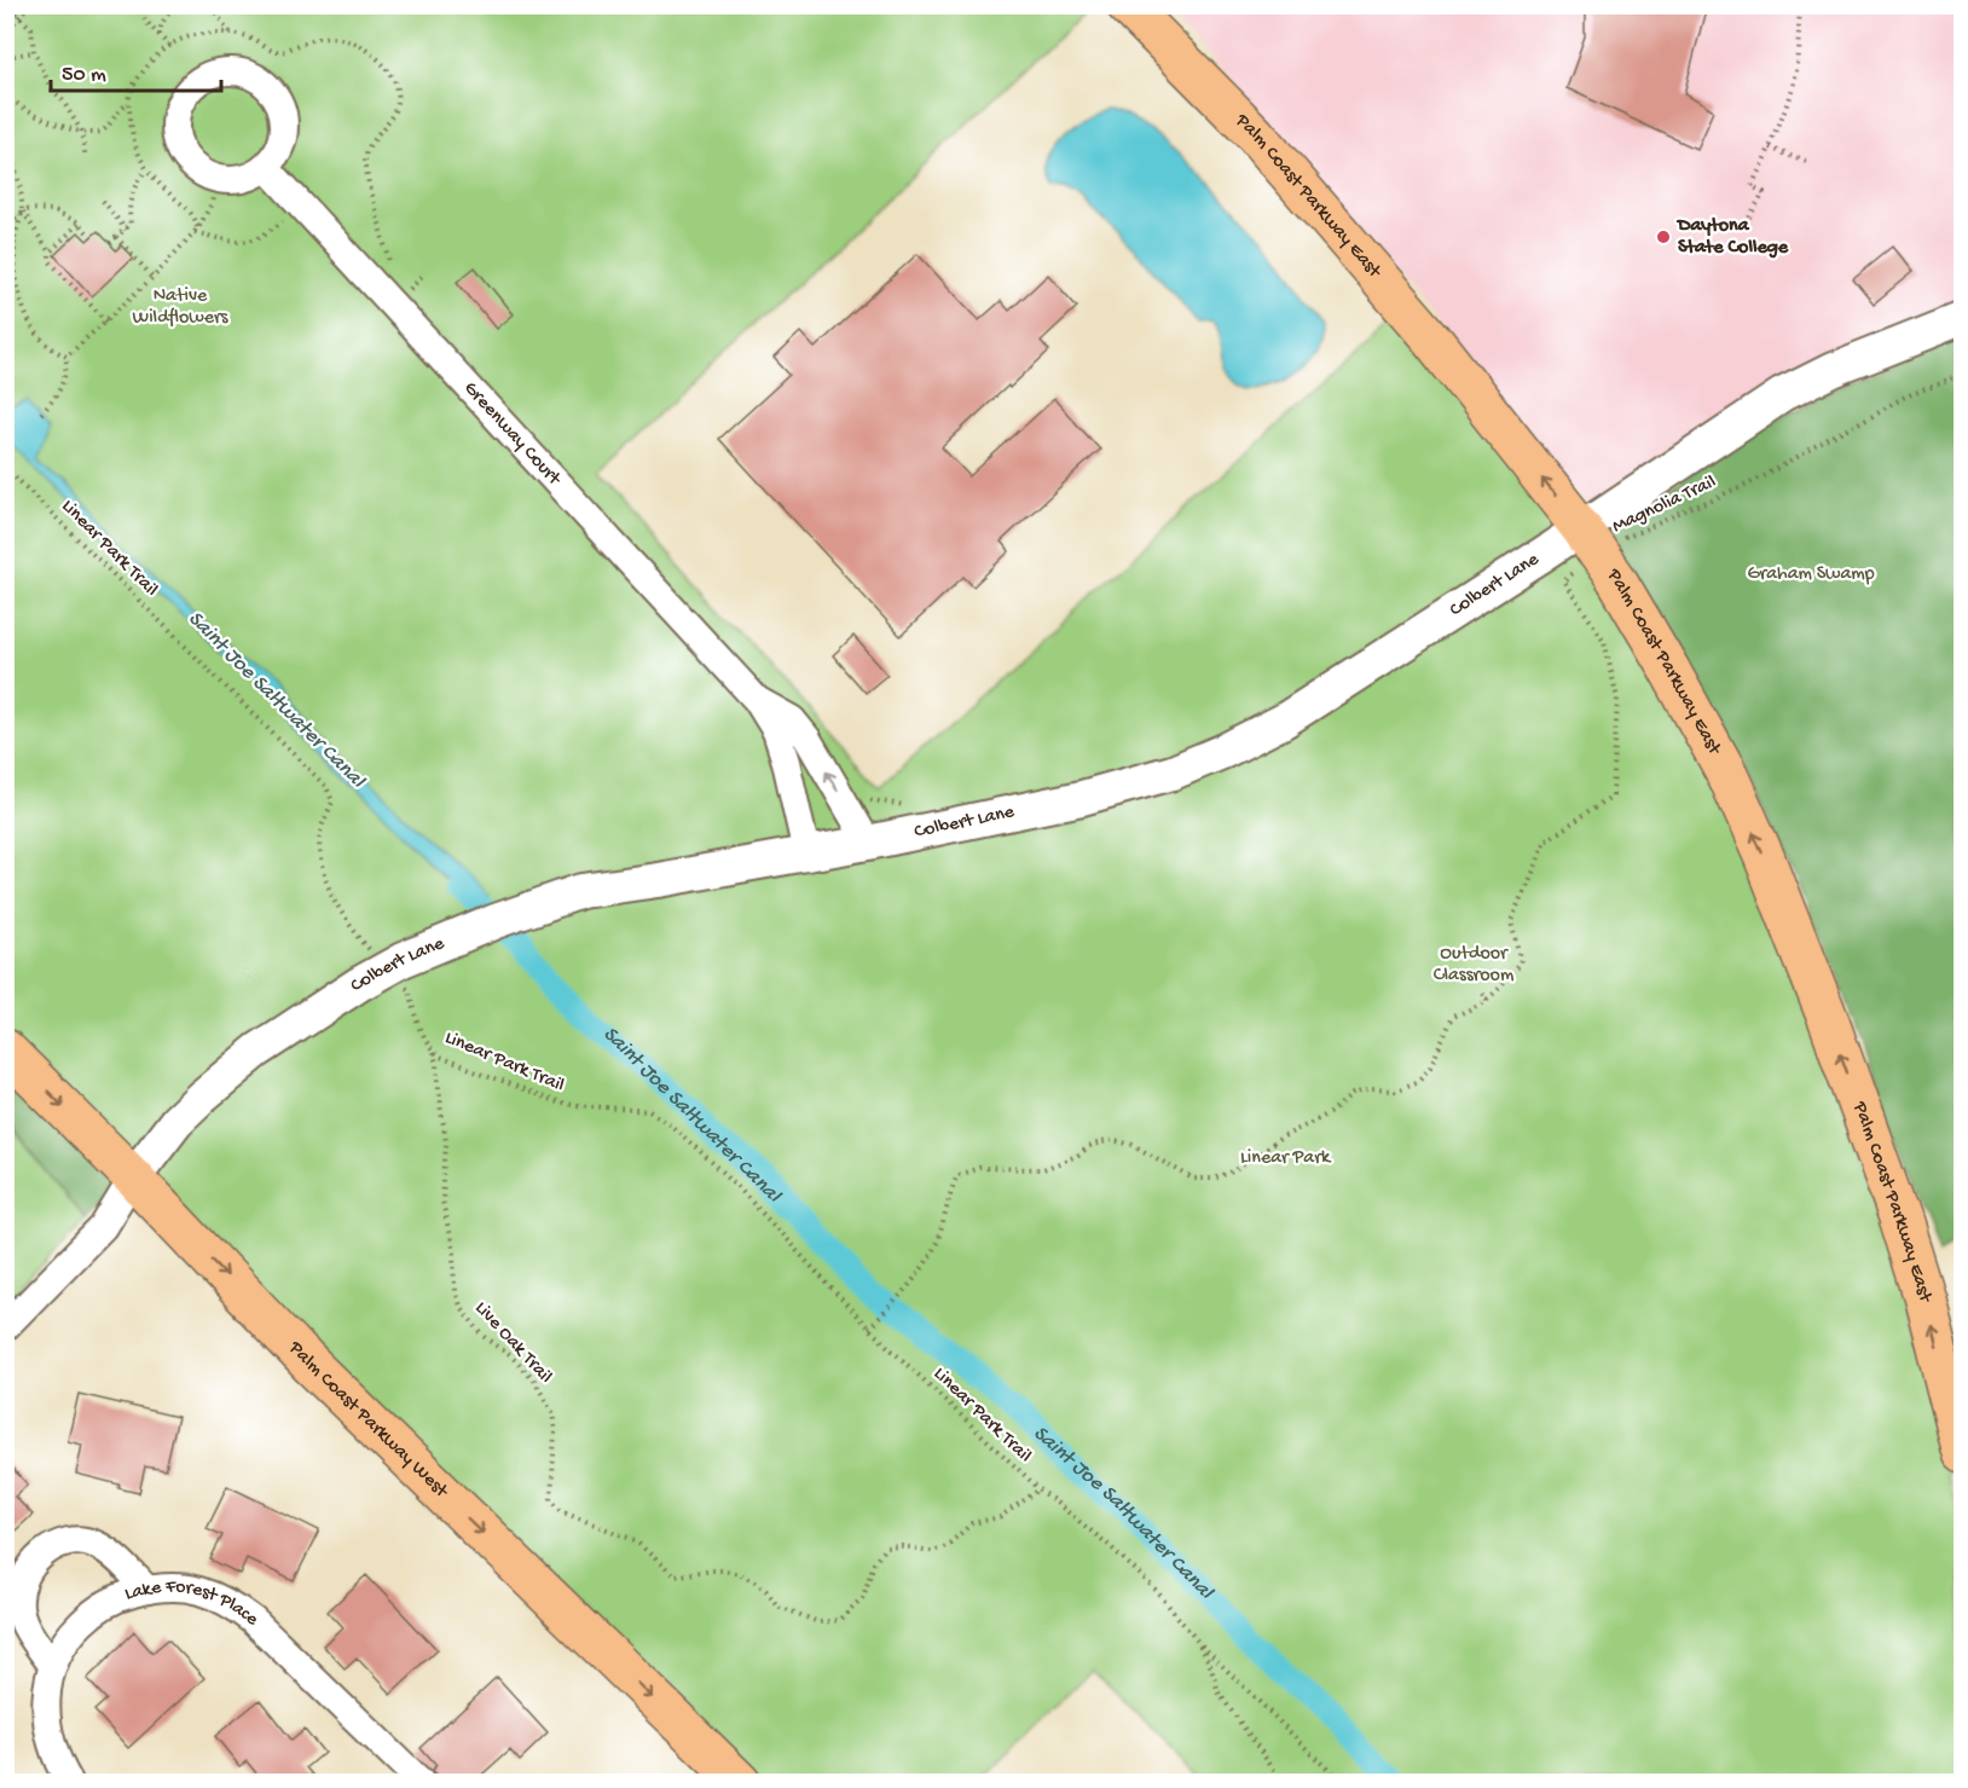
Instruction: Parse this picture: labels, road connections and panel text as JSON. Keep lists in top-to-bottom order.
{
  "streets": {
    "main road": ["Palm Coast Parkway East", "Palm Coast Parkway West"],
    "street": ["Greenway Court", "Colbert Lane", "Lake Forest Place"],
    "path": ["Magnolia Trail", "Linear Park Trail", "Live Oak Trail"]
  },
  "crossings": [
    ["Palm Coast Parkway East", "Magnolia Trail"],
    ["Palm Coast Parkway East", "Colbert Lane"],
    ["Magnolia Trail", "Colbert Lane"],
    ["Linear Park Trail", "Colbert Lane"],
    ["Linear Park Trail", "Live Oak Trail"],
    ["Colbert Lane", "Palm Coast Parkway West"]
  ],
  "one_way": ["Palm Coast Parkway East", "Palm Coast Parkway West"],
  "water": ["Saint Joe Saltwater Canal"],
  "parks": [
    "Native Wildflowers",
    "Graham Swamp",
    "Outdoor Classroom",
    "Linear Park"
  ],
  "places": ["Daytona State College"],
  "scale_bar": "50 m"
}
